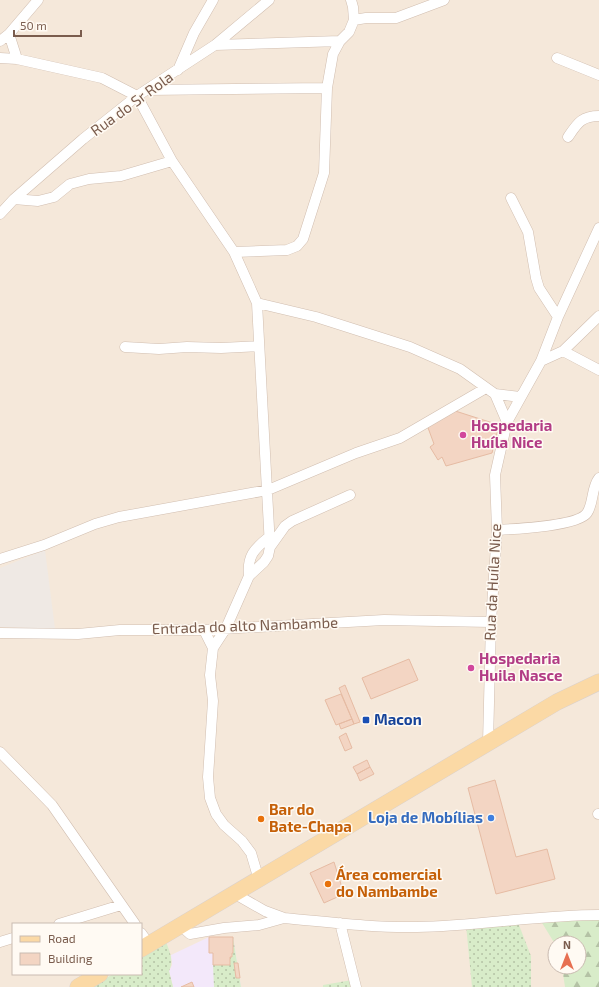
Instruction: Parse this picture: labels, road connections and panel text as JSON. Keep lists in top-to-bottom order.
{
  "streets": {
    "street": ["Rua do Sr Rola", "Rua da Huíla Nice", "Entrada do alto Nambambe"]
  },
  "crossings": [
    ["Rua da Huíla Nice", "Entrada do alto Nambambe"]
  ],
  "places": {
    "other": [
      "Hospedaria Huíla Nice",
      "Hospedaria Huila Nasce",
      "Loja de Mobílias",
      "Bar do Bate-Chapa",
      "Área comercial do Nambambe"
    ],
    "transit": ["Macon"]
  },
  "legend": ["Road", "Building"],
  "scale_bar": "50 m",
  "north": "top"
}
